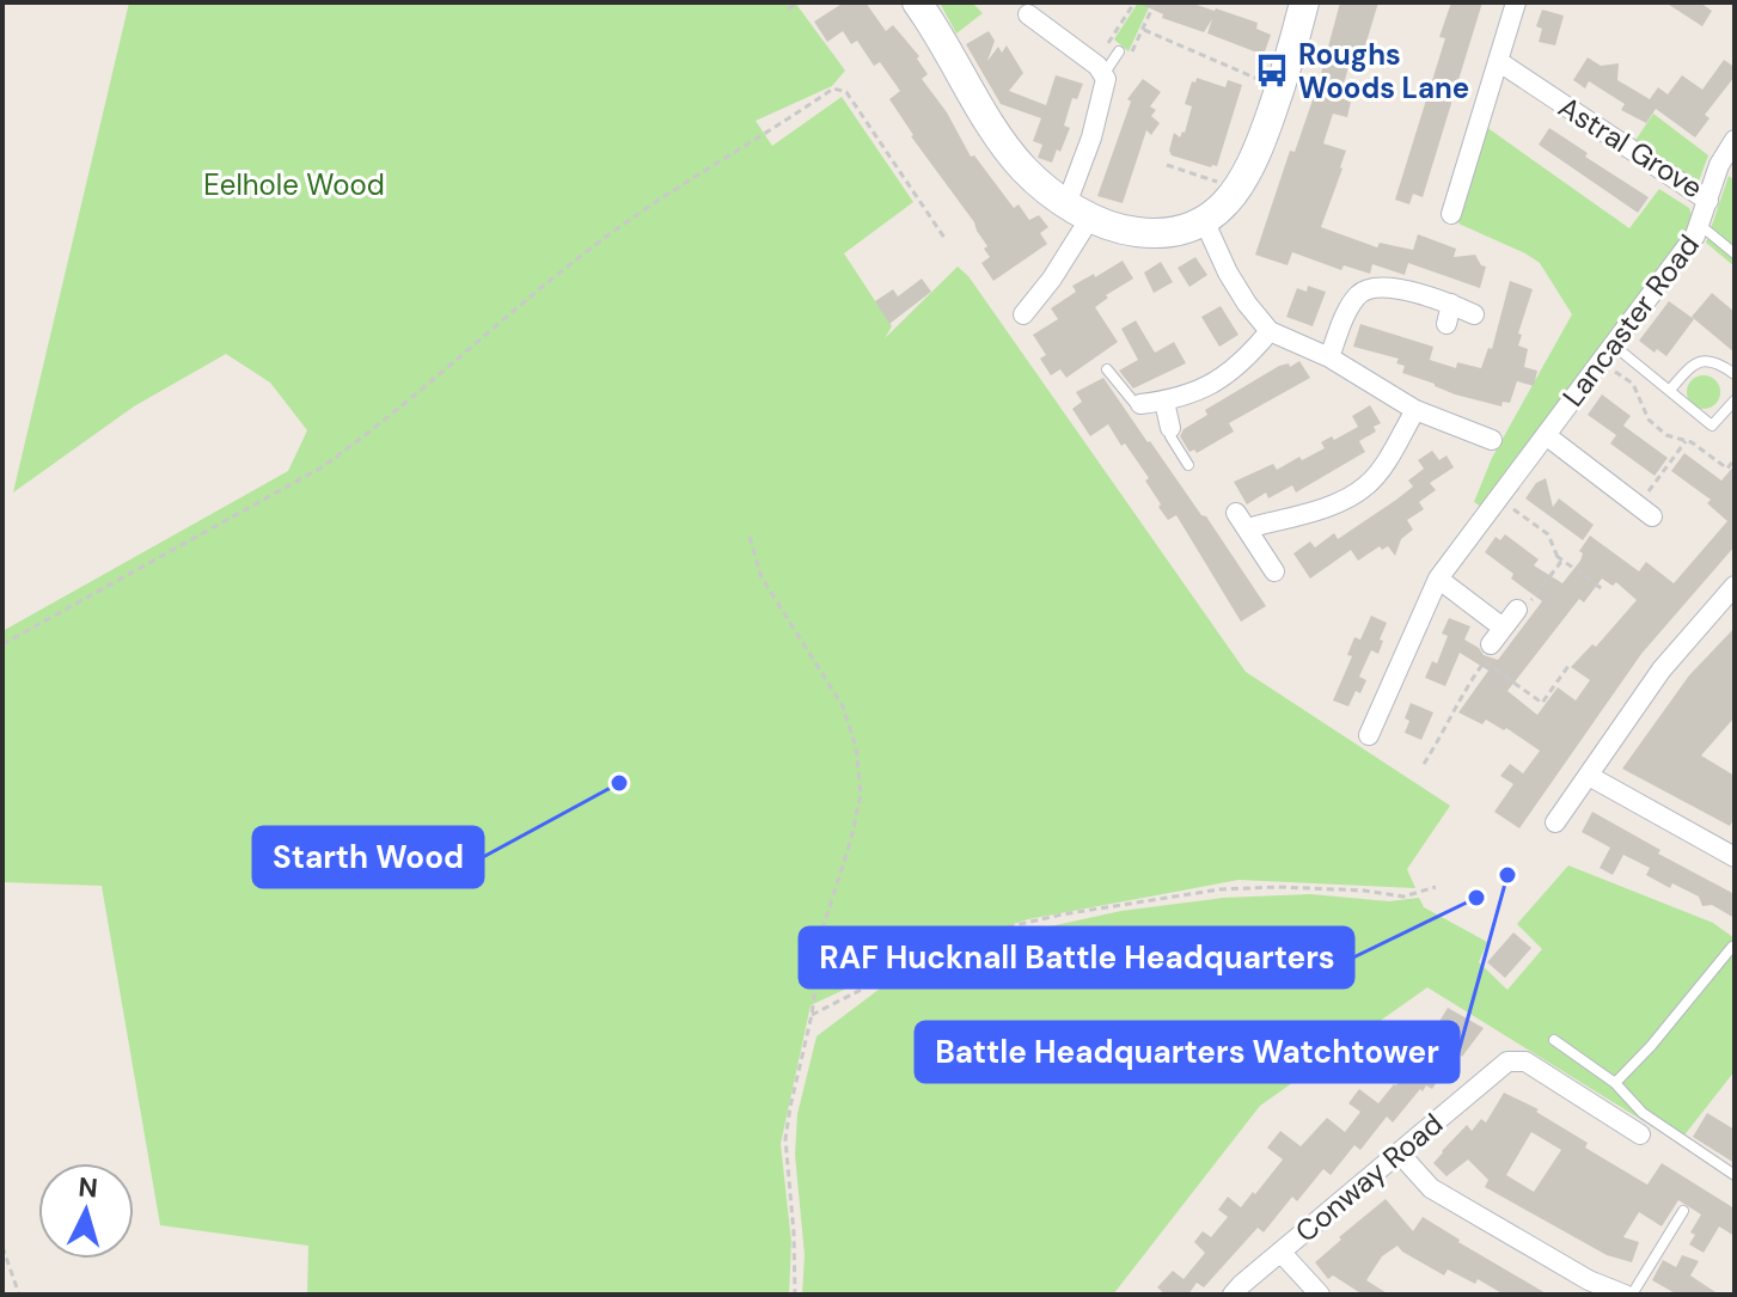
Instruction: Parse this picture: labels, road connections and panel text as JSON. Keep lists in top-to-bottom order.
{
  "streets": {
    "street": ["Astral Grove", "Lancaster Road", "Conway Road"]
  },
  "crossings": [
    ["Astral Grove", "Lancaster Road"]
  ],
  "parks": ["Eelhole Wood"],
  "places": {
    "bus stop": ["Roughs Woods Lane"],
    "other": ["Starth Wood", "Battle Headquarters Watchtower", "RAF Hucknall Battle Headquarters"]
  },
  "north": "top"
}
